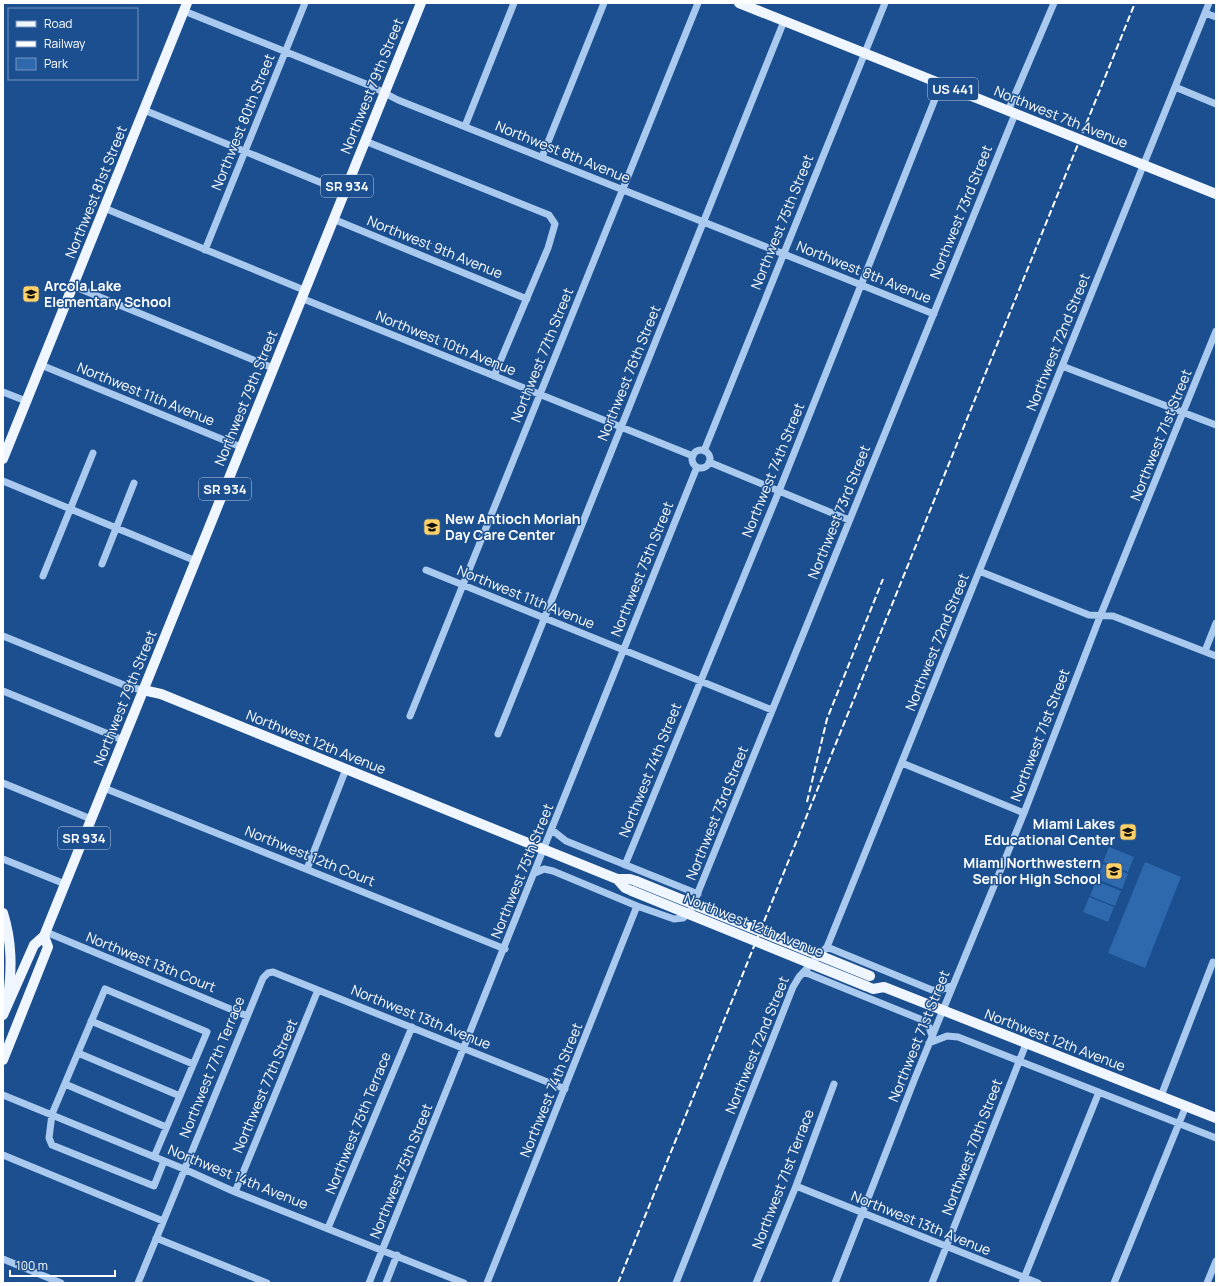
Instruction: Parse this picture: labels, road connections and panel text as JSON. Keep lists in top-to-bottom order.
{
  "streets": {
    "main road": [
      "Northwest 79th Street",
      "US 441",
      "Northwest 7th Avenue",
      "SR 934",
      "Northwest 81st Street",
      "Northwest 12th Avenue"
    ],
    "street": [
      "Northwest 80th Street",
      "Northwest 8th Avenue",
      "Northwest 73rd Street",
      "Northwest 75th Street",
      "Northwest 9th Avenue",
      "Northwest 72nd Street",
      "Northwest 10th Avenue",
      "Northwest 77th Street",
      "Northwest 76th Street",
      "Northwest 11th Avenue",
      "Northwest 71st Street",
      "Northwest 74th Street",
      "Northwest 12th Court",
      "Northwest 13th Court",
      "Northwest 13th Avenue",
      "Northwest 77th Terrace",
      "Northwest 75th Terrace",
      "Northwest 70th Street",
      "Northwest 14th Avenue",
      "Northwest 71st Terrace"
    ]
  },
  "crossings": [
    ["Northwest 79th Street", "Northwest 8th Avenue"],
    ["Northwest 79th Street", "Northwest 9th Avenue"],
    ["Northwest 79th Street", "Northwest 10th Avenue"],
    ["Northwest 79th Street", "Northwest 11th Avenue"],
    ["Northwest 79th Street", "Northwest 12th Avenue"],
    ["Northwest 79th Street", "Northwest 12th Court"],
    ["Northwest 79th Street", "Northwest 13th Court"],
    ["Northwest 7th Avenue", "Northwest 73rd Street"],
    ["Northwest 7th Avenue", "Northwest 75th Street"],
    ["Northwest 7th Avenue", "Northwest 72nd Street"],
    ["Northwest 7th Avenue", "Northwest 76th Street"],
    ["Northwest 7th Avenue", "Northwest 74th Street"],
    ["Northwest 80th Street", "Northwest 8th Avenue"],
    ["Northwest 80th Street", "Northwest 10th Avenue"],
    ["Northwest 8th Avenue", "Northwest 81st Street"],
    ["Northwest 8th Avenue", "Northwest 73rd Street"],
    ["Northwest 8th Avenue", "Northwest 75th Street"],
    ["Northwest 8th Avenue", "Northwest 77th Street"],
    ["Northwest 8th Avenue", "Northwest 76th Street"],
    ["Northwest 8th Avenue", "Northwest 74th Street"],
    ["Northwest 81st Street", "Northwest 10th Avenue"],
    ["Northwest 81st Street", "Northwest 11th Avenue"],
    ["Northwest 73rd Street", "Northwest 11th Avenue"],
    ["Northwest 73rd Street", "Northwest 12th Avenue"],
    ["Northwest 75th Street", "Northwest 10th Avenue"],
    ["Northwest 75th Street", "Northwest 11th Avenue"],
    ["Northwest 75th Street", "Northwest 12th Avenue"],
    ["Northwest 75th Street", "Northwest 12th Court"],
    ["Northwest 75th Street", "Northwest 13th Avenue"],
    ["Northwest 75th Street", "Northwest 14th Avenue"],
    ["Northwest 72nd Street", "Northwest 12th Avenue"],
    ["Northwest 10th Avenue", "Northwest 77th Street"],
    ["Northwest 10th Avenue", "Northwest 76th Street"],
    ["Northwest 77th Street", "Northwest 11th Avenue"],
    ["Northwest 77th Street", "Northwest 13th Avenue"],
    ["Northwest 77th Street", "Northwest 14th Avenue"],
    ["Northwest 76th Street", "Northwest 11th Avenue"],
    ["Northwest 11th Avenue", "Northwest 74th Street"],
    ["Northwest 71st Street", "Northwest 12th Avenue"],
    ["Northwest 71st Street", "Northwest 13th Avenue"],
    ["Northwest 74th Street", "Northwest 12th Avenue"],
    ["Northwest 74th Street", "Northwest 13th Avenue"],
    ["Northwest 12th Avenue", "Northwest 70th Street"],
    ["Northwest 13th Court", "Northwest 77th Terrace"],
    ["Northwest 13th Avenue", "Northwest 77th Terrace"],
    ["Northwest 13th Avenue", "Northwest 75th Terrace"],
    ["Northwest 13th Avenue", "Northwest 70th Street"],
    ["Northwest 13th Avenue", "Northwest 71st Terrace"],
    ["Northwest 77th Terrace", "Northwest 14th Avenue"],
    ["Northwest 75th Terrace", "Northwest 14th Avenue"]
  ],
  "places": {
    "school or university": [
      "Arcola Lake Elementary School",
      "New Antioch Moriah Day Care Center",
      "Miami Lakes Educational Center",
      "Miami Northwestern Senior High School"
    ]
  },
  "legend": ["Road", "Railway", "Park"],
  "scale_bar": "100 m"
}
